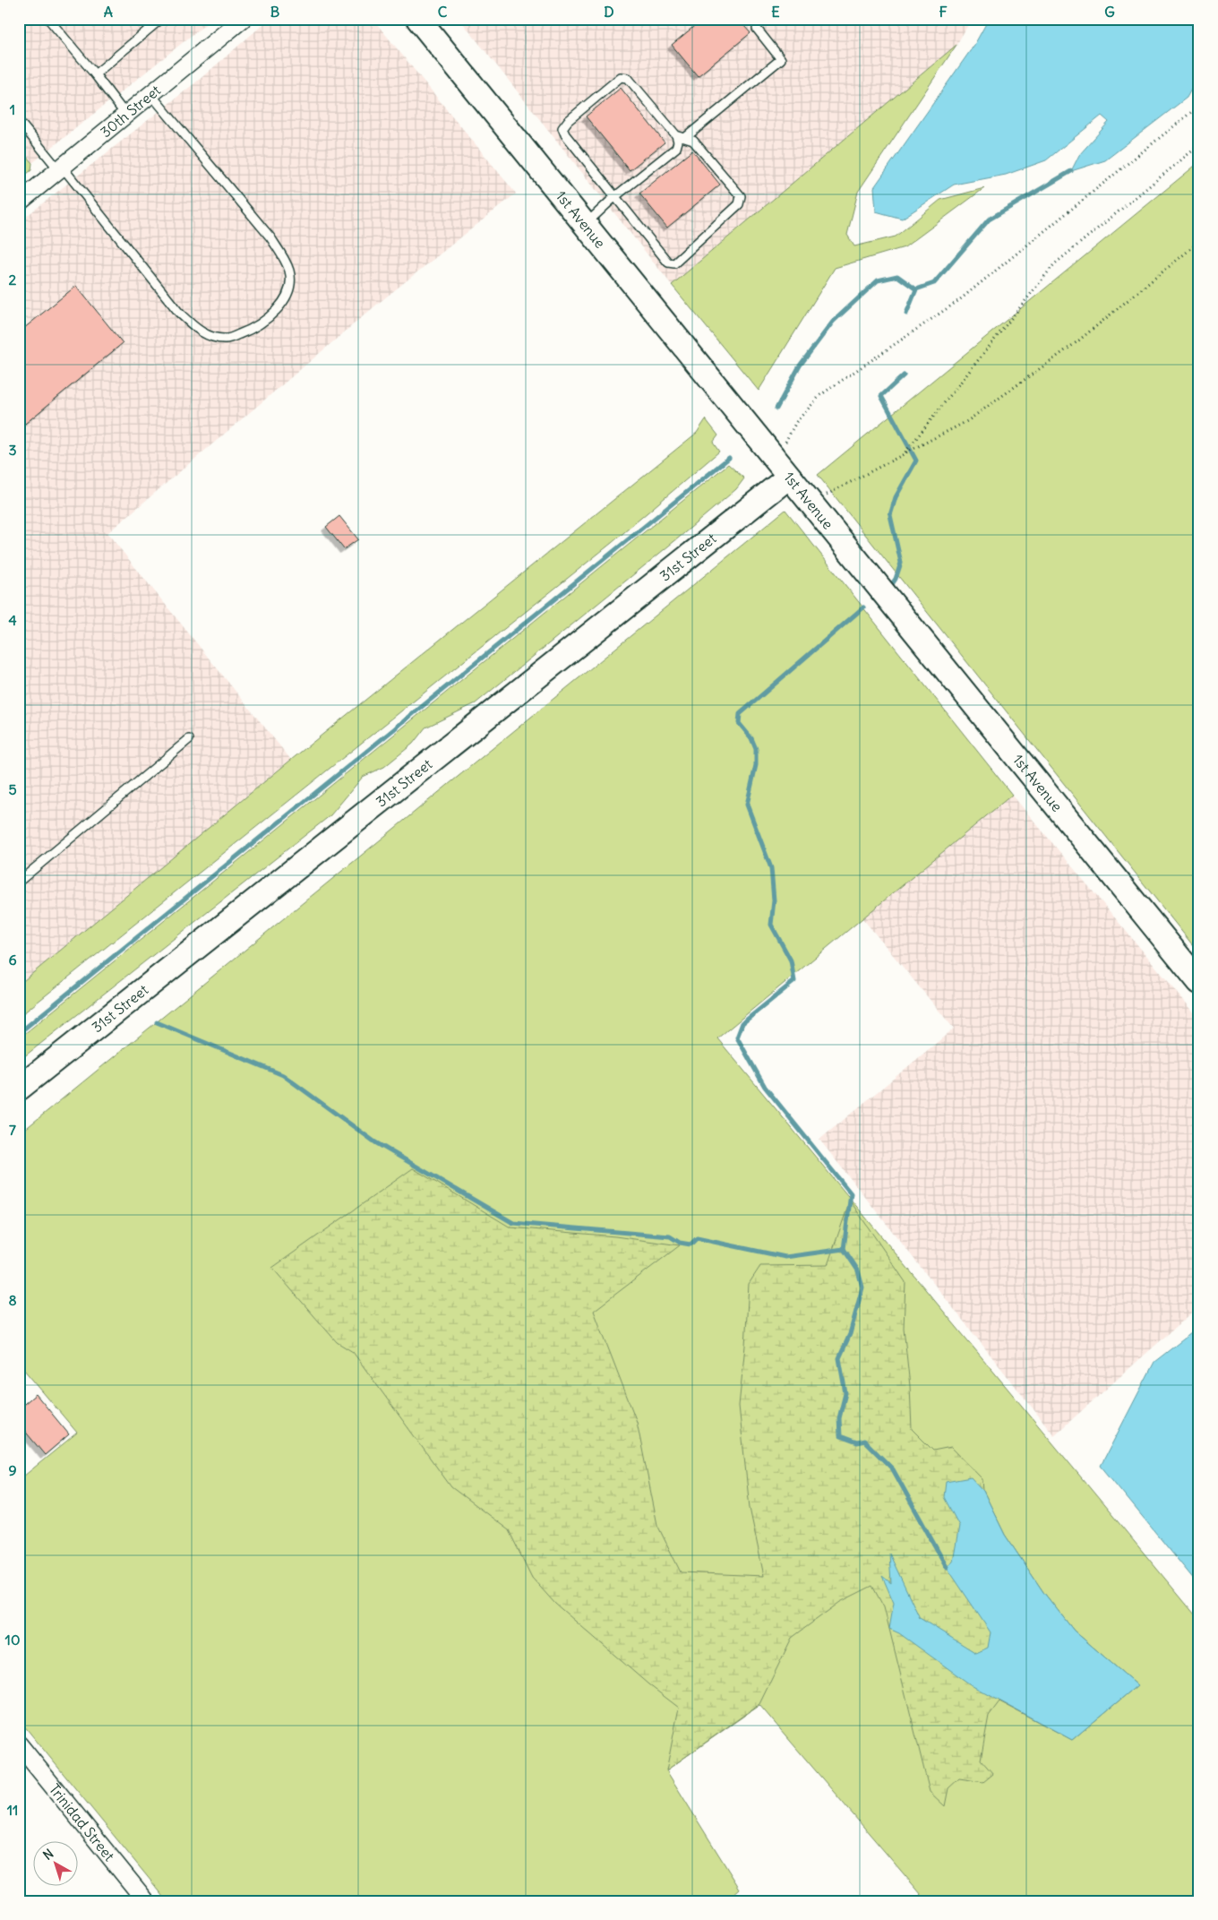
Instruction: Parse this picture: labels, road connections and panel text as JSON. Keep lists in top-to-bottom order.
{
  "streets": {
    "main road": ["1st Avenue", "31st Street"],
    "street": ["30th Street", "Trinidad Street"]
  },
  "crossings": [
    ["1st Avenue", "31st Street"]
  ],
  "north": "top left",
  "grid": {
    "columns": [
      "A",
      "B",
      "C",
      "D",
      "E",
      "F",
      "G"
    ],
    "rows": [
      "1",
      "2",
      "3",
      "4",
      "5",
      "6",
      "7",
      "8",
      "9",
      "10",
      "11"
    ]
  }
}
